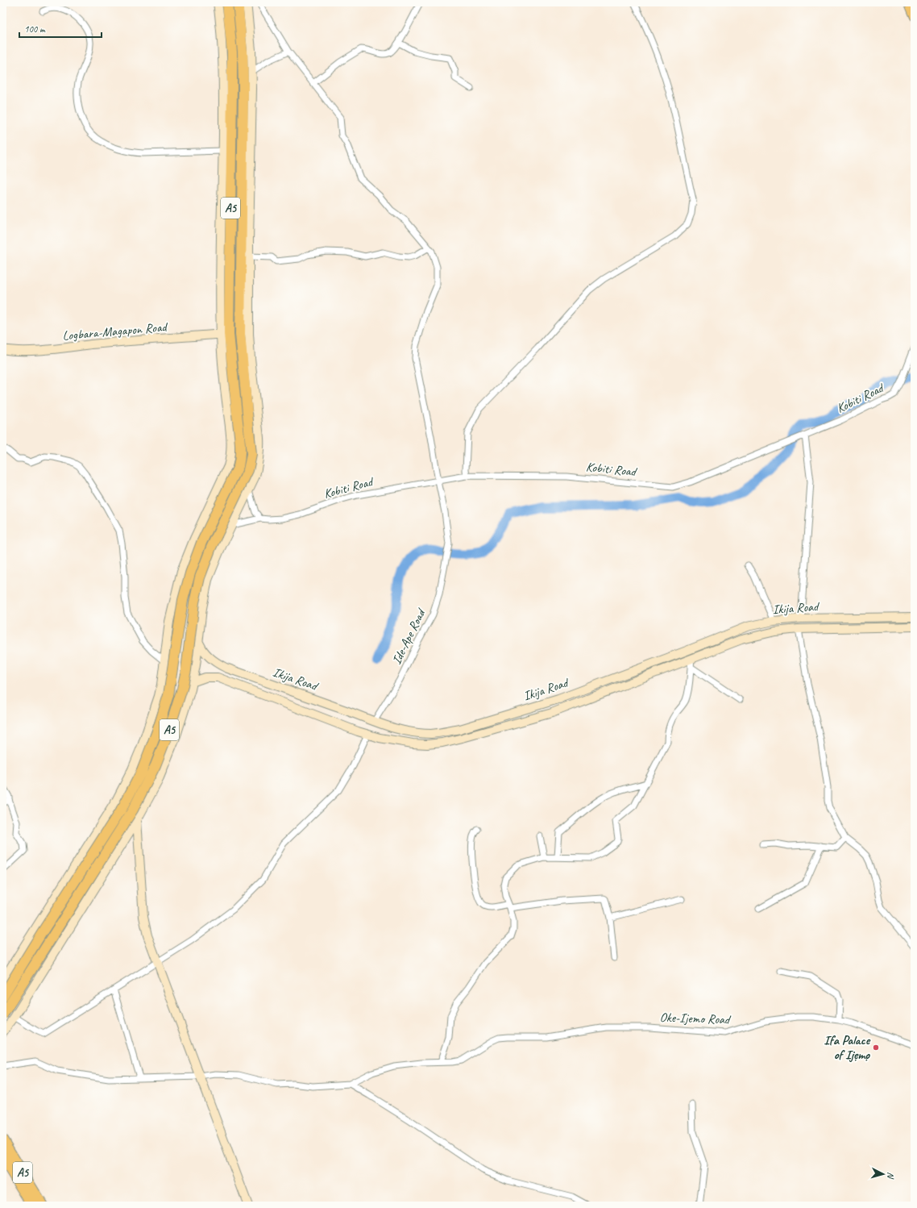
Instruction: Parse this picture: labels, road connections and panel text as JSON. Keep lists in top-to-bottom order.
{
  "streets": {
    "highway": ["A5"],
    "street": [
      "Logbara-Magapon Road",
      "Kobiti Road",
      "Ikija Road",
      "Ide-Ape Road",
      "Oke-Ijemo Road"
    ]
  },
  "crossings": [
    ["A5", "Logbara-Magapon Road"],
    ["Kobiti Road", "Ide-Ape Road"],
    ["Ikija Road", "Ide-Ape Road"]
  ],
  "places": ["Ifa Palace of Ijẹmọ"],
  "scale_bar": "100 m",
  "north": "right"
}
